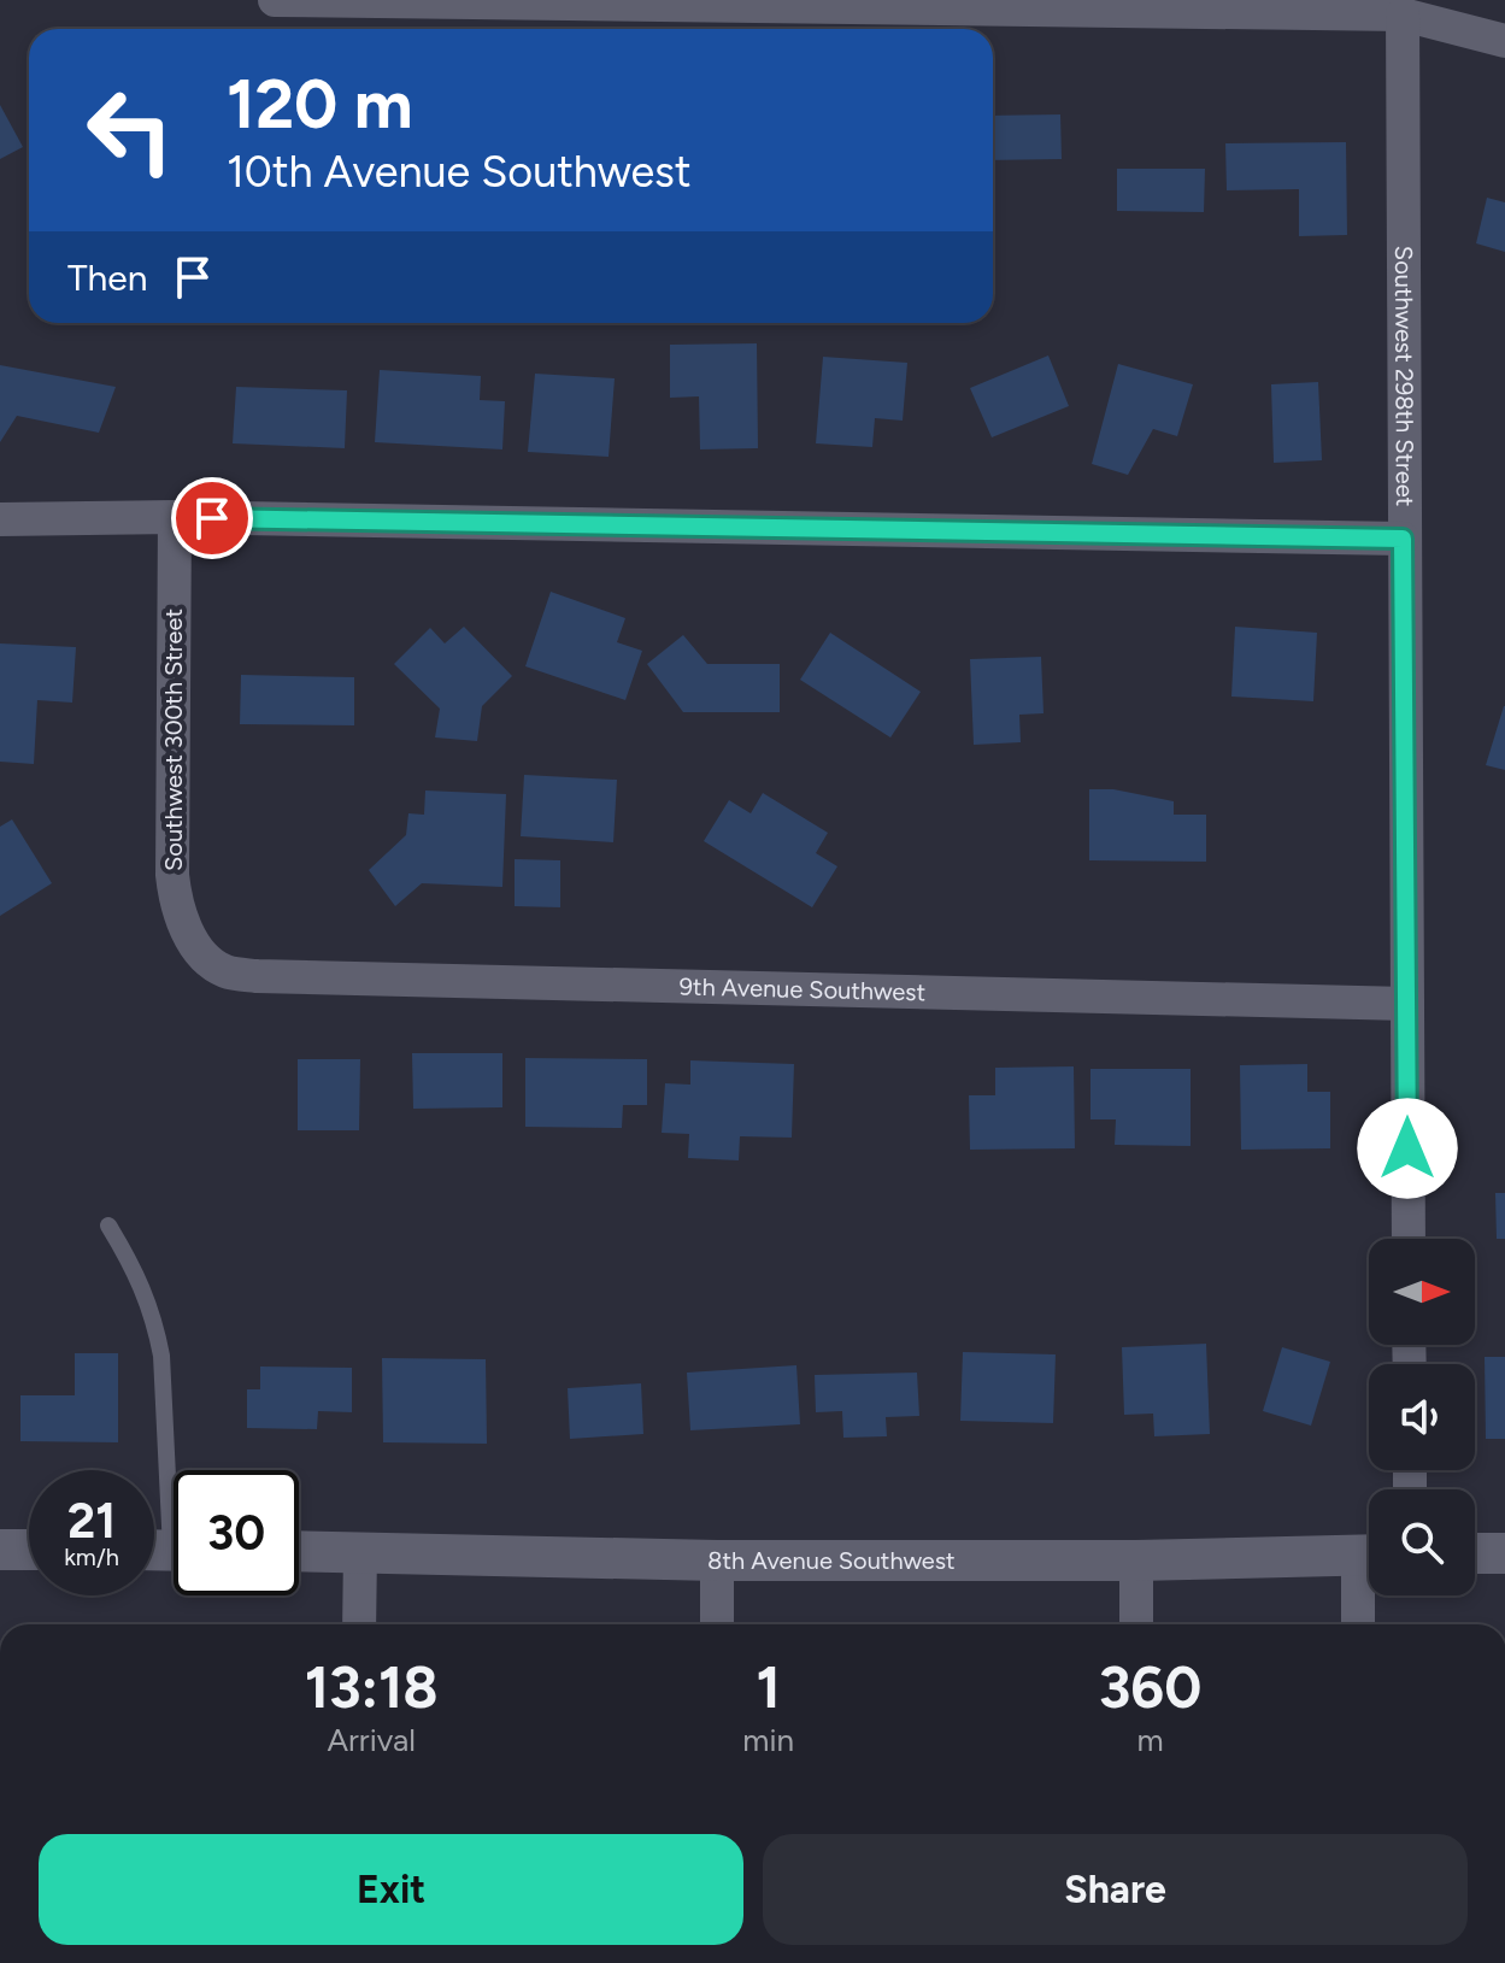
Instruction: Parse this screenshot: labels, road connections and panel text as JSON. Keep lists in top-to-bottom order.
{
  "streets": {
    "street": [
      "Southwest 298th Street",
      "Southwest 300th Street",
      "9th Avenue Southwest",
      "8th Avenue Southwest"
    ]
  },
  "crossings": [
    ["Southwest 298th Street", "9th Avenue Southwest"],
    ["Southwest 300th Street", "9th Avenue Southwest"]
  ],
  "north": "right",
  "page": {
    "turn": ["120 m", "10th Avenue Southwest"],
    "then": "Then",
    "speed": "21 km/h",
    "limit": "30",
    "eta": [
      "13:18",
      "Arrival",
      "1",
      "min",
      "360",
      "m"
    ],
    "buttons": ["Exit", "Share"]
  }
}
